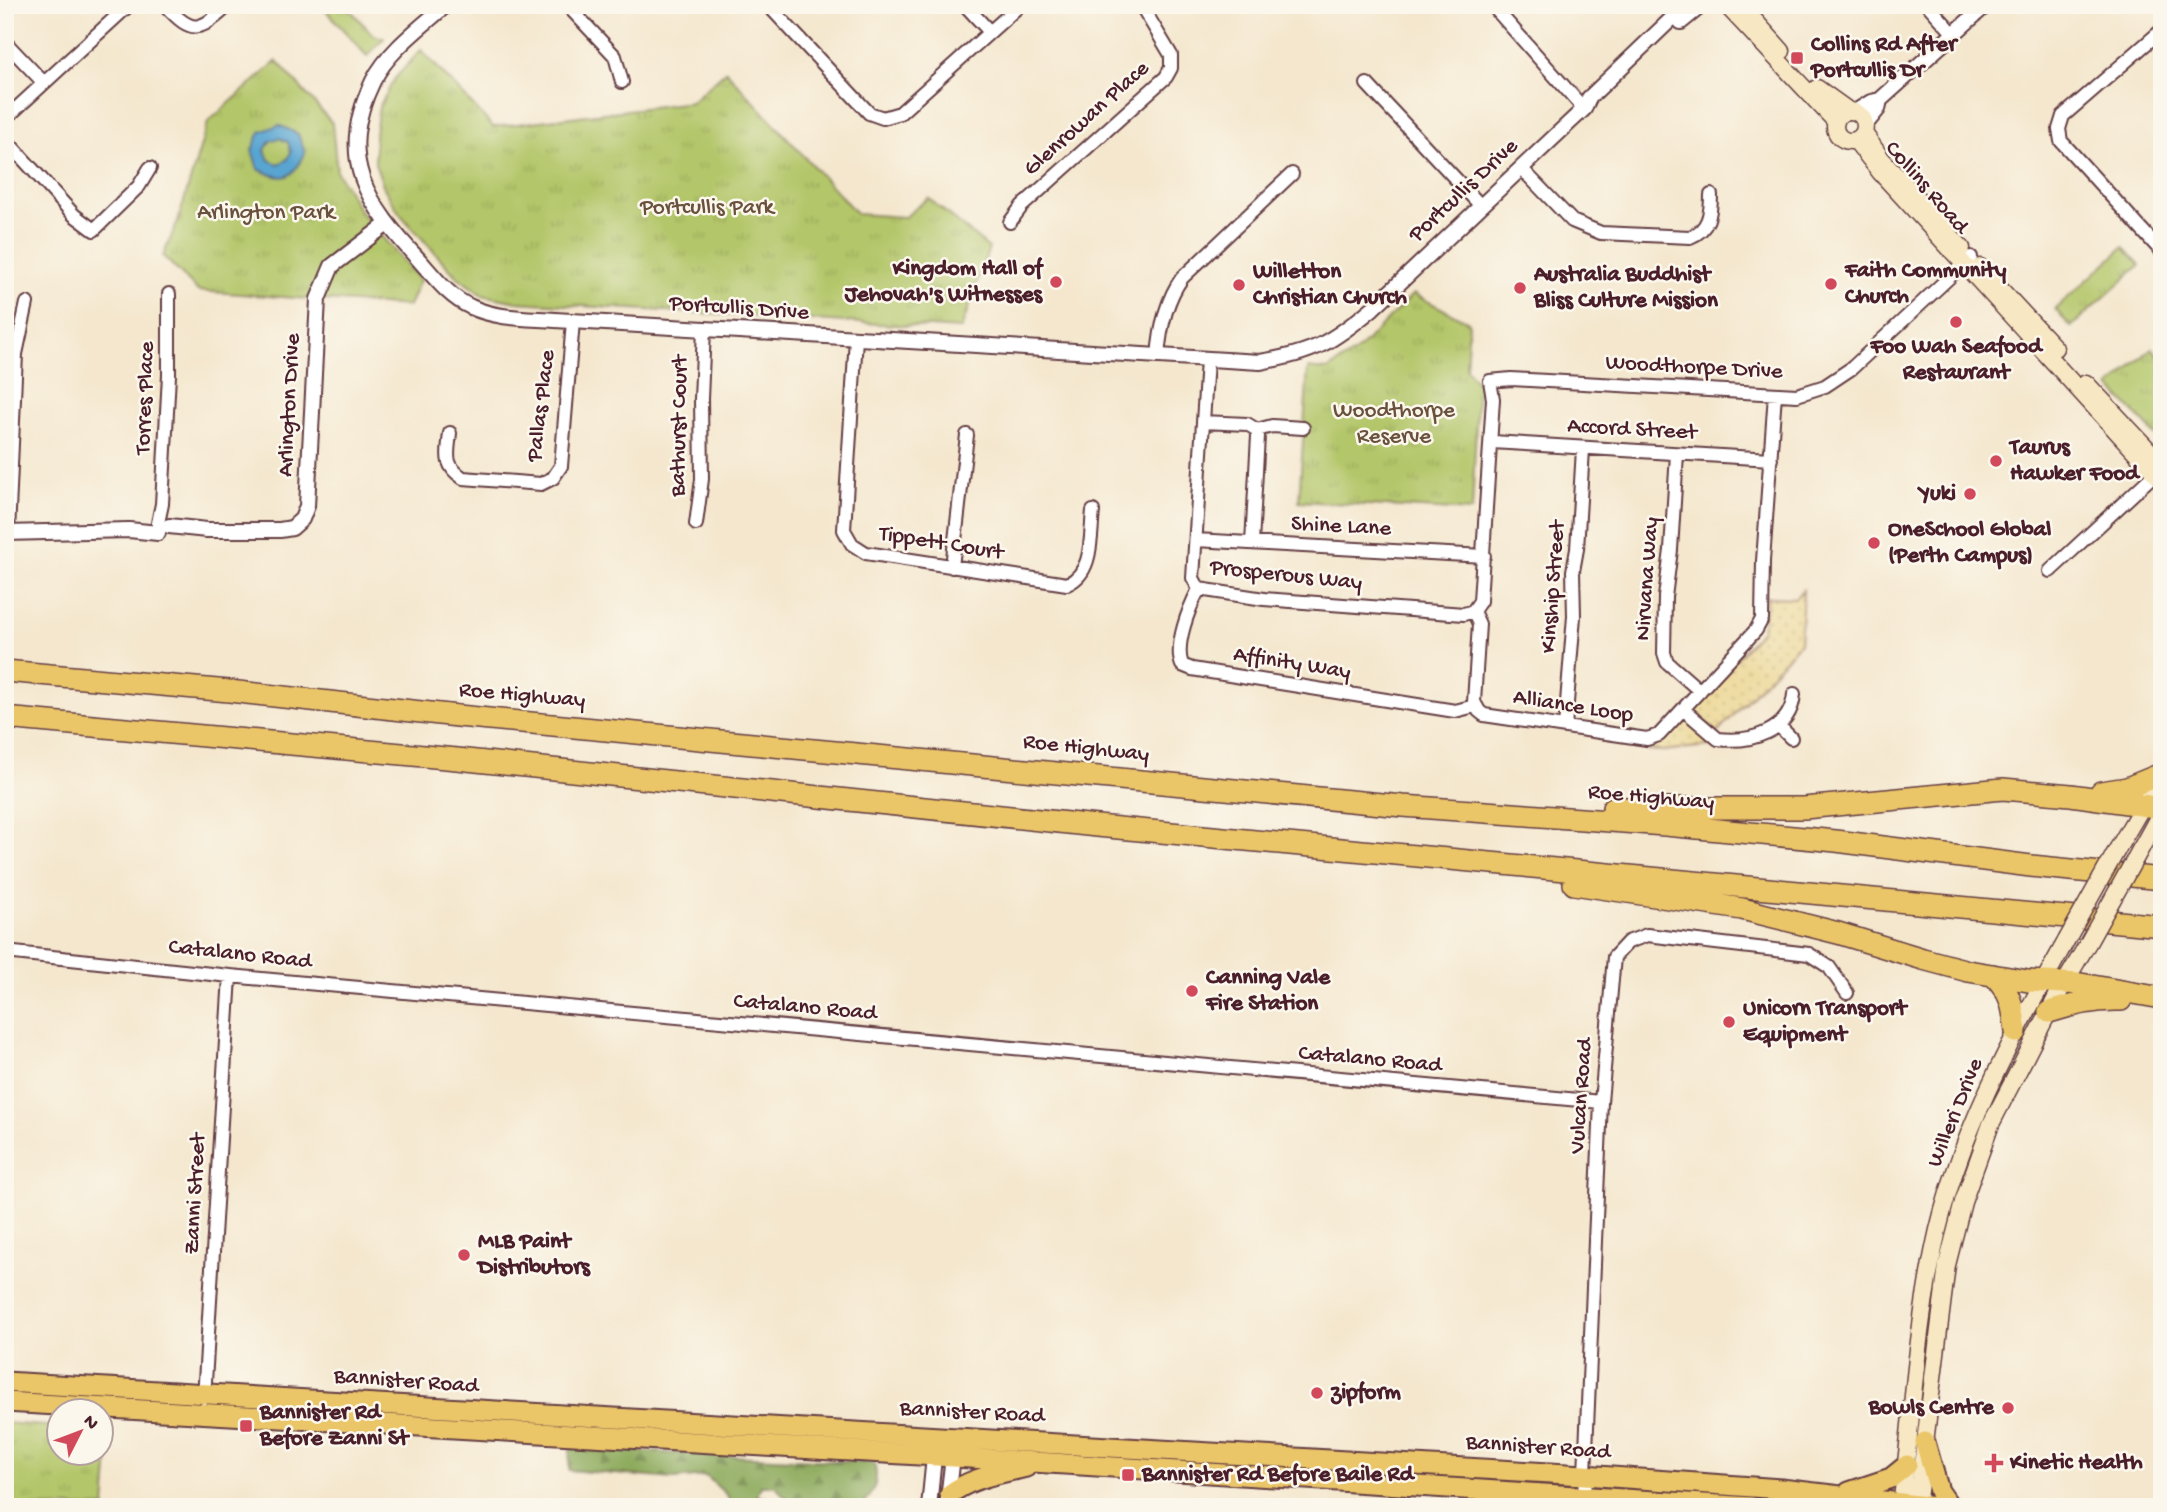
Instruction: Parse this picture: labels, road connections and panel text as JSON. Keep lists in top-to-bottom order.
{
  "streets": {
    "highway": ["Roe Highway"],
    "main road": ["Collins Road", "Willeri Drive", "Bannister Road"],
    "street": [
      "Glenrowan Place",
      "Portcullis Drive",
      "Woodthorpe Drive",
      "Torres Place",
      "Arlington Drive",
      "Pallas Place",
      "Bathurst Court",
      "Accord Street",
      "Shine Lane",
      "Tippett Court",
      "Prosperous Way",
      "Nirvana Way",
      "Kinship Street",
      "Affinity Way",
      "Alliance Loop",
      "Catalano Road",
      "Vulcan Road",
      "Zanni Street"
    ]
  },
  "crossings": [
    ["Collins Road", "Woodthorpe Drive"],
    ["Portcullis Drive", "Arlington Drive"],
    ["Portcullis Drive", "Pallas Place"],
    ["Portcullis Drive", "Bathurst Court"],
    ["Portcullis Drive", "Tippett Court"],
    ["Portcullis Drive", "Prosperous Way"],
    ["Woodthorpe Drive", "Accord Street"],
    ["Woodthorpe Drive", "Alliance Loop"],
    ["Torres Place", "Arlington Drive"],
    ["Accord Street", "Nirvana Way"],
    ["Accord Street", "Kinship Street"],
    ["Accord Street", "Alliance Loop"],
    ["Shine Lane", "Prosperous Way"],
    ["Prosperous Way", "Affinity Way"],
    ["Nirvana Way", "Alliance Loop"],
    ["Kinship Street", "Alliance Loop"],
    ["Affinity Way", "Alliance Loop"],
    ["Catalano Road", "Vulcan Road"],
    ["Catalano Road", "Zanni Street"],
    ["Vulcan Road", "Bannister Road"],
    ["Willeri Drive", "Bannister Road"],
    ["Zanni Street", "Bannister Road"]
  ],
  "parks": ["Portcullis Park", "Arlington Park", "Woodthorpe Reserve"],
  "places": {
    "transit": ["Collins Rd After Portcullis Dr", "Bannister Rd Before Zanni St", "Bannister Rd Before Baile Rd"],
    "other": [
      "Kingdom Hall of Jehovah's Witnesses",
      "Faith Community Church",
      "Willetton Christian Church",
      "Australia Buddhist Bliss Culture Mission",
      "Foo Wah Seafood Restaurant",
      "Taurus Hawker Food",
      "Yuki",
      "OneSchool Global (Perth Campus)",
      "Canning Vale Fire Station",
      "Unicorn Transport Equipment",
      "MLB Paint Distributors",
      "zipform",
      "Bowls Centre"
    ],
    "health": ["Kinetic Health"]
  },
  "north": "top right"
}
